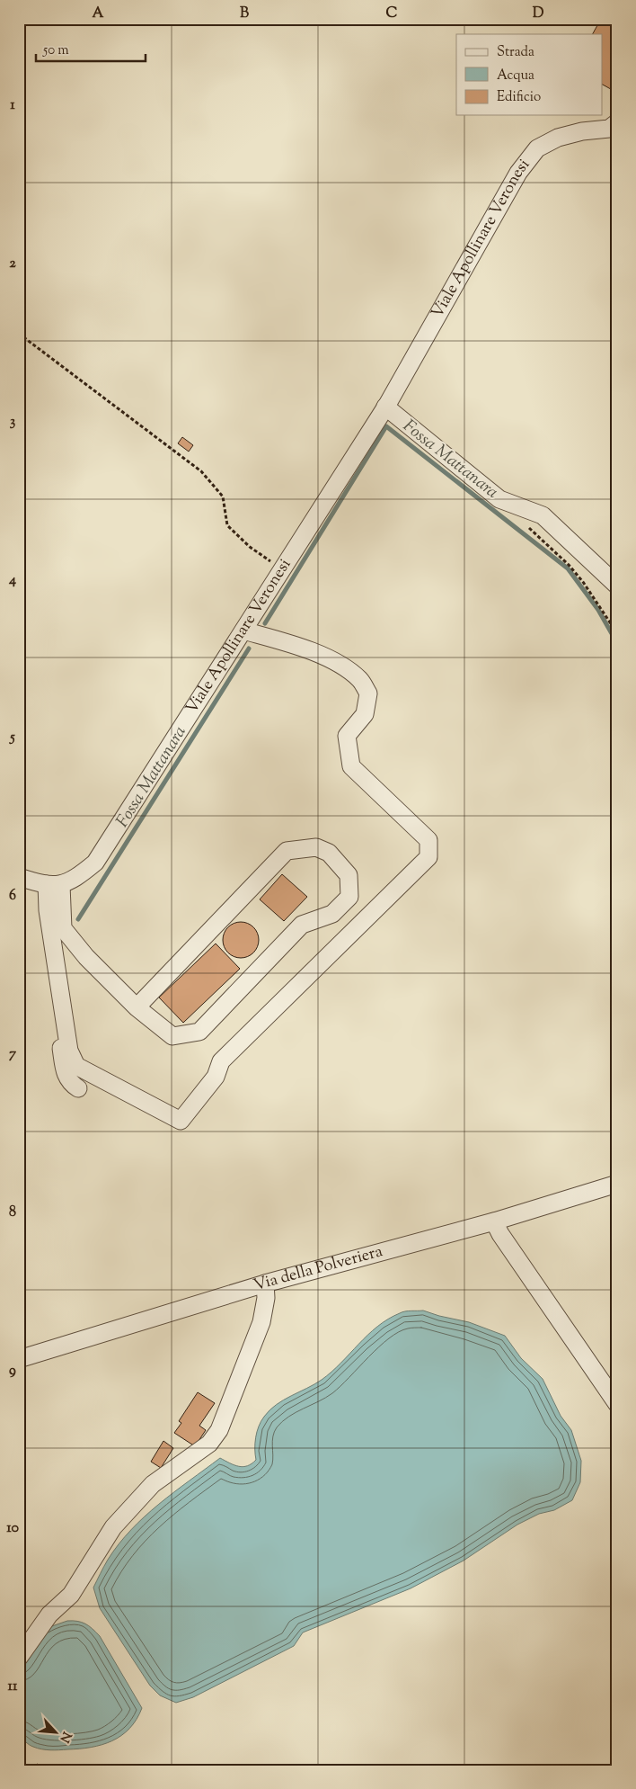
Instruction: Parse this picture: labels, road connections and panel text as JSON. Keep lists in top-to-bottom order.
{
  "streets": {
    "street": ["Viale Apollinare Veronesi", "Via della Polveriera"]
  },
  "water": ["Fossa Mattanara"],
  "legend": ["Strada", "Acqua", "Edificio"],
  "scale_bar": "50 m",
  "north": "bottom right",
  "grid": {
    "columns": [
      "A",
      "B",
      "C",
      "D"
    ],
    "rows": [
      "1",
      "2",
      "3",
      "4",
      "5",
      "6",
      "7",
      "8",
      "9",
      "10",
      "11"
    ]
  }
}
